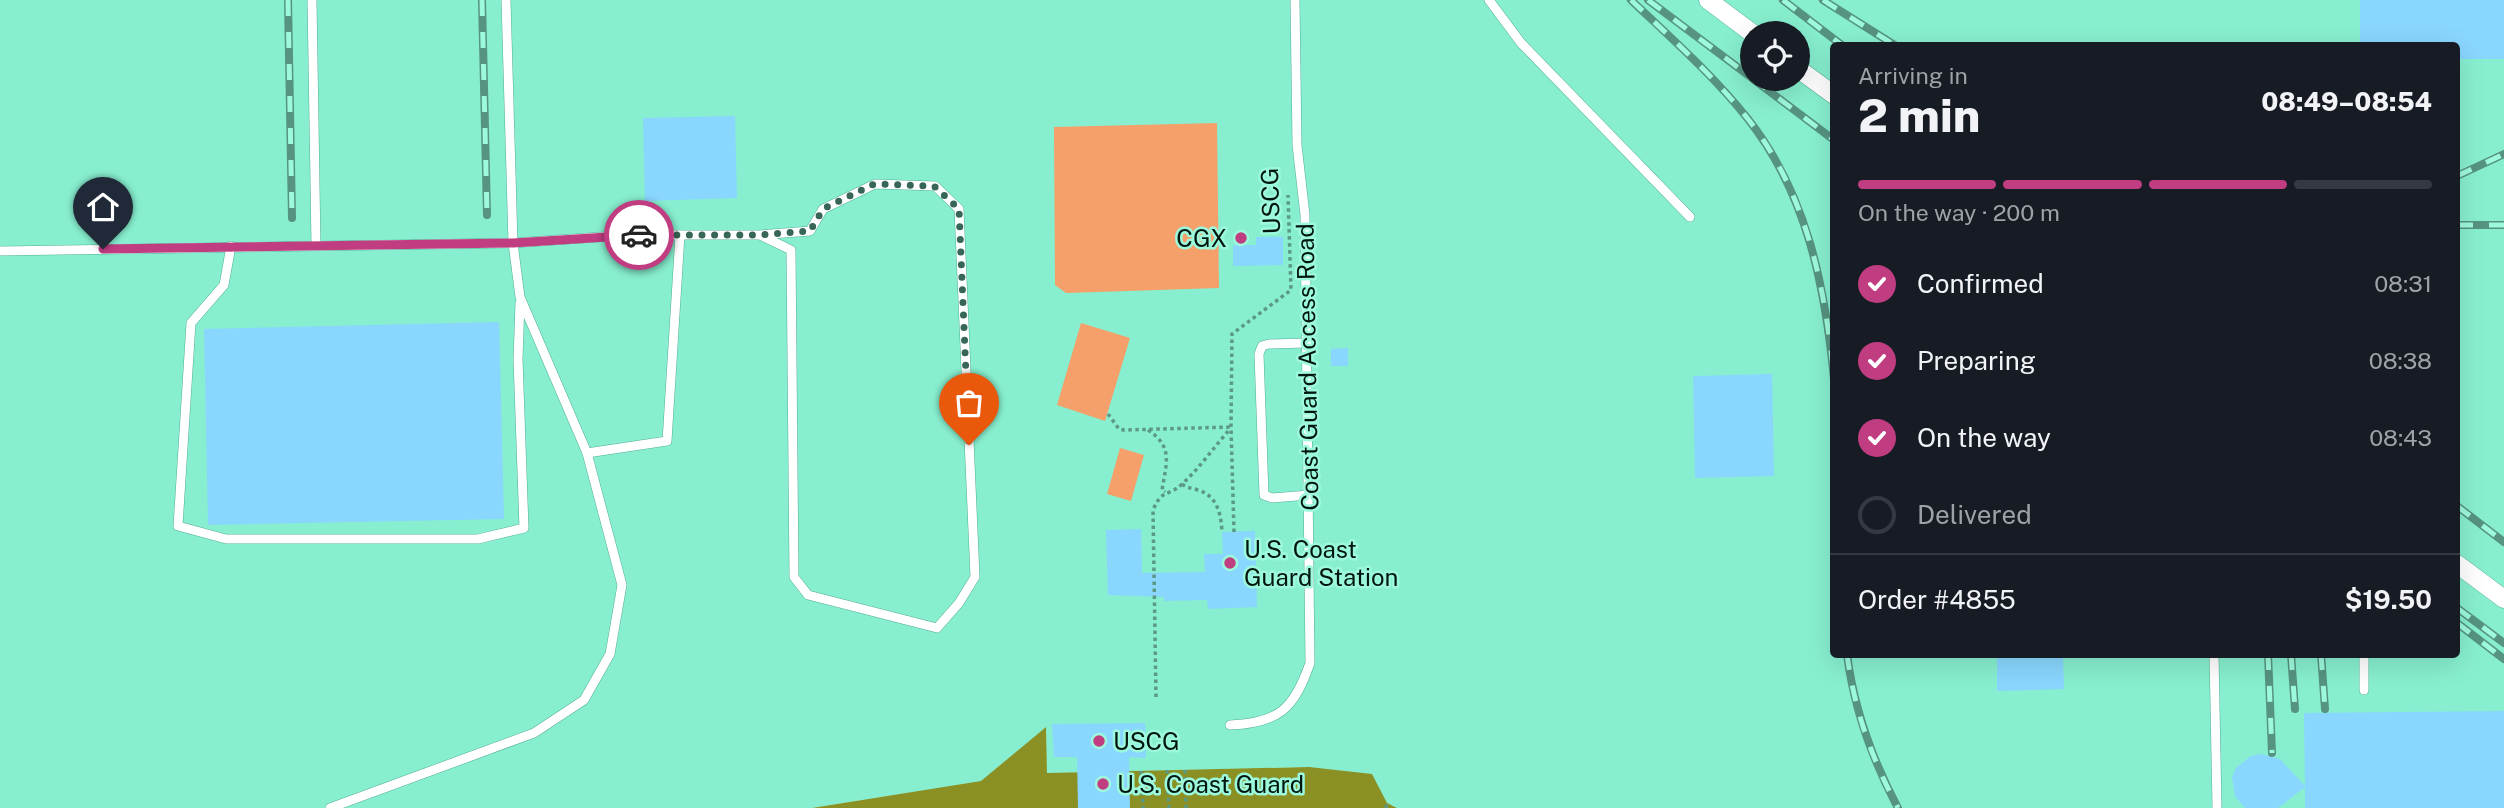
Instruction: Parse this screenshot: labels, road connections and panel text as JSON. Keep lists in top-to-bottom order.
{
  "streets": {
    "lane": ["Coast Guard Access Road"],
    "path": ["USCG"]
  },
  "places": [
    "CGX",
    "U.S. Coast Guard Station",
    "USCG",
    "U.S. Coast Guard"
  ],
  "page": {
    "heading": ["2 min", "Arriving in", "08:49–08:54"],
    "panel": ["Order #4855", "$19.50"],
    "bar": "On the way · 200 m",
    "list": [
      ["Confirmed", "08:31"],
      ["Preparing", "08:38"],
      ["On the way", "08:43"],
      "Delivered"
    ]
  }
}
